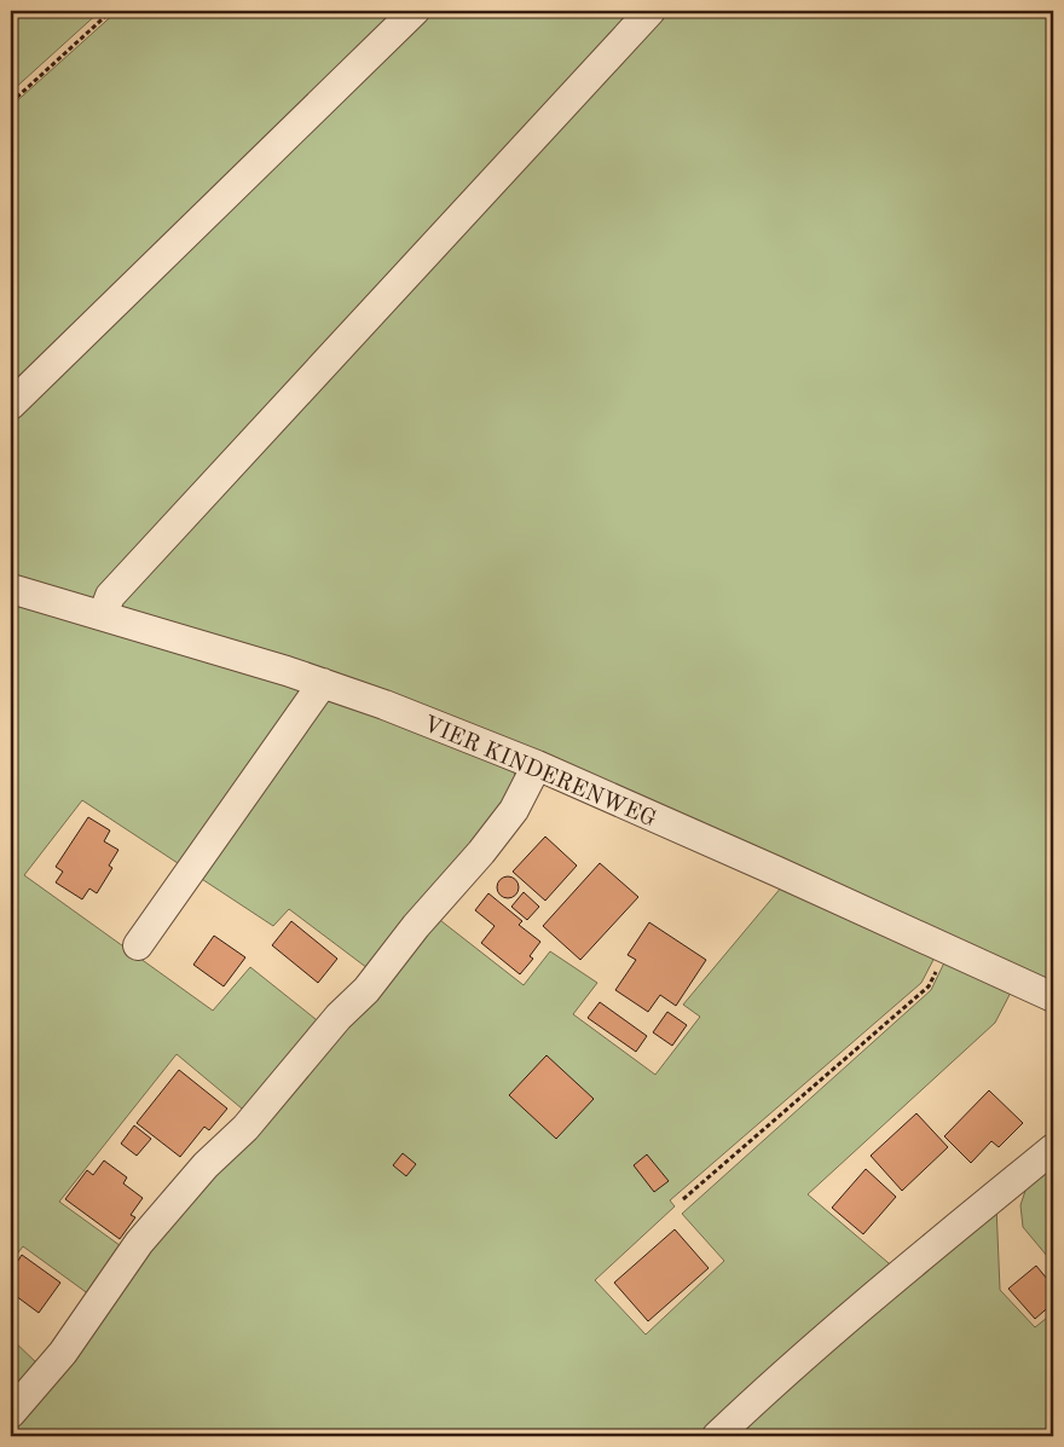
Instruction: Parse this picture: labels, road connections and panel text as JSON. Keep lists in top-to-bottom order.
{
  "streets": {
    "street": ["VIER KINDERENWEG"]
  }
}
